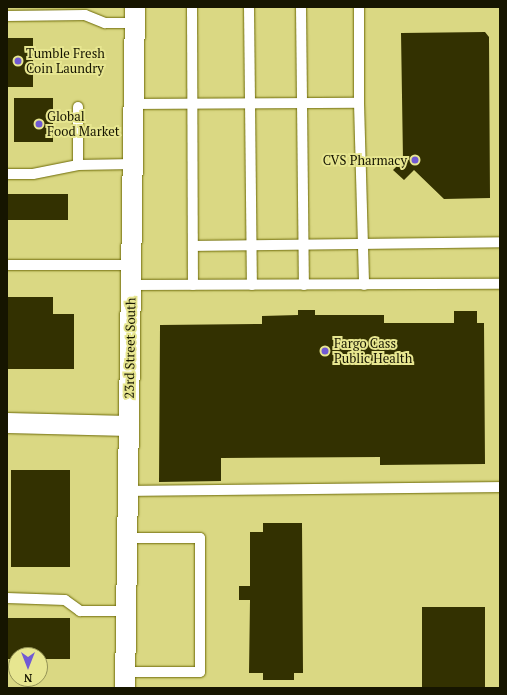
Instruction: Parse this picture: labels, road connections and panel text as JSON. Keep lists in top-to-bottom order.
{
  "streets": {
    "street": ["23rd Street South"]
  },
  "places": [
    "Tumble Fresh Coin Laundry",
    "Global Food Market",
    "CVS Pharmacy",
    "Fargo Cass Public Health"
  ],
  "north": "bottom"
}
